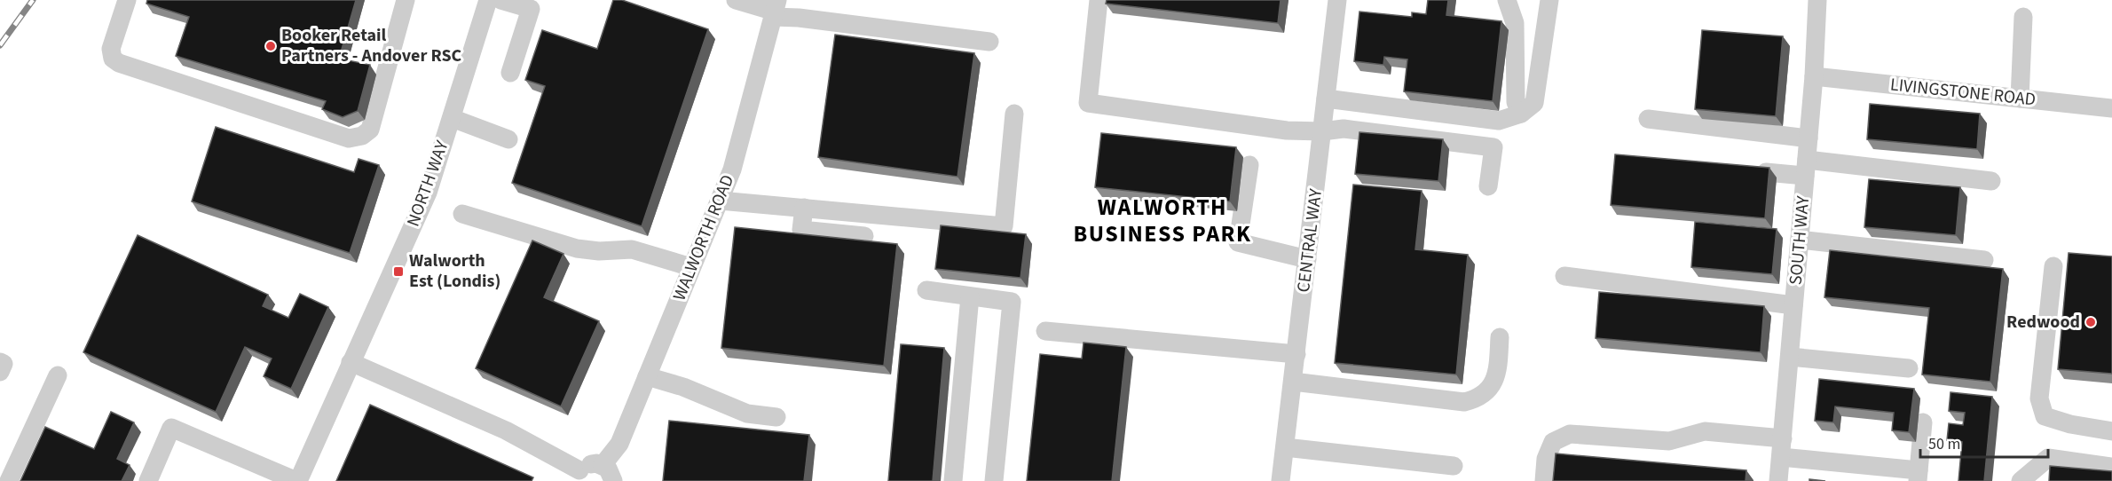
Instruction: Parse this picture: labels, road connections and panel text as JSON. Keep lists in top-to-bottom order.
{
  "streets": {
    "street": [
      "LIVINGSTONE ROAD",
      "NORTH WAY",
      "WALWORTH ROAD",
      "CENTRAL WAY",
      "SOUTH WAY"
    ]
  },
  "crossings": [
    ["LIVINGSTONE ROAD", "SOUTH WAY"]
  ],
  "districts": ["WALWORTH BUSINESS PARK"],
  "places": {
    "other": ["Booker Retail Partners - Andover RSC", "Redwood"],
    "transit": ["Walworth Est (Londis)"]
  },
  "scale_bar": "50 m"
}
